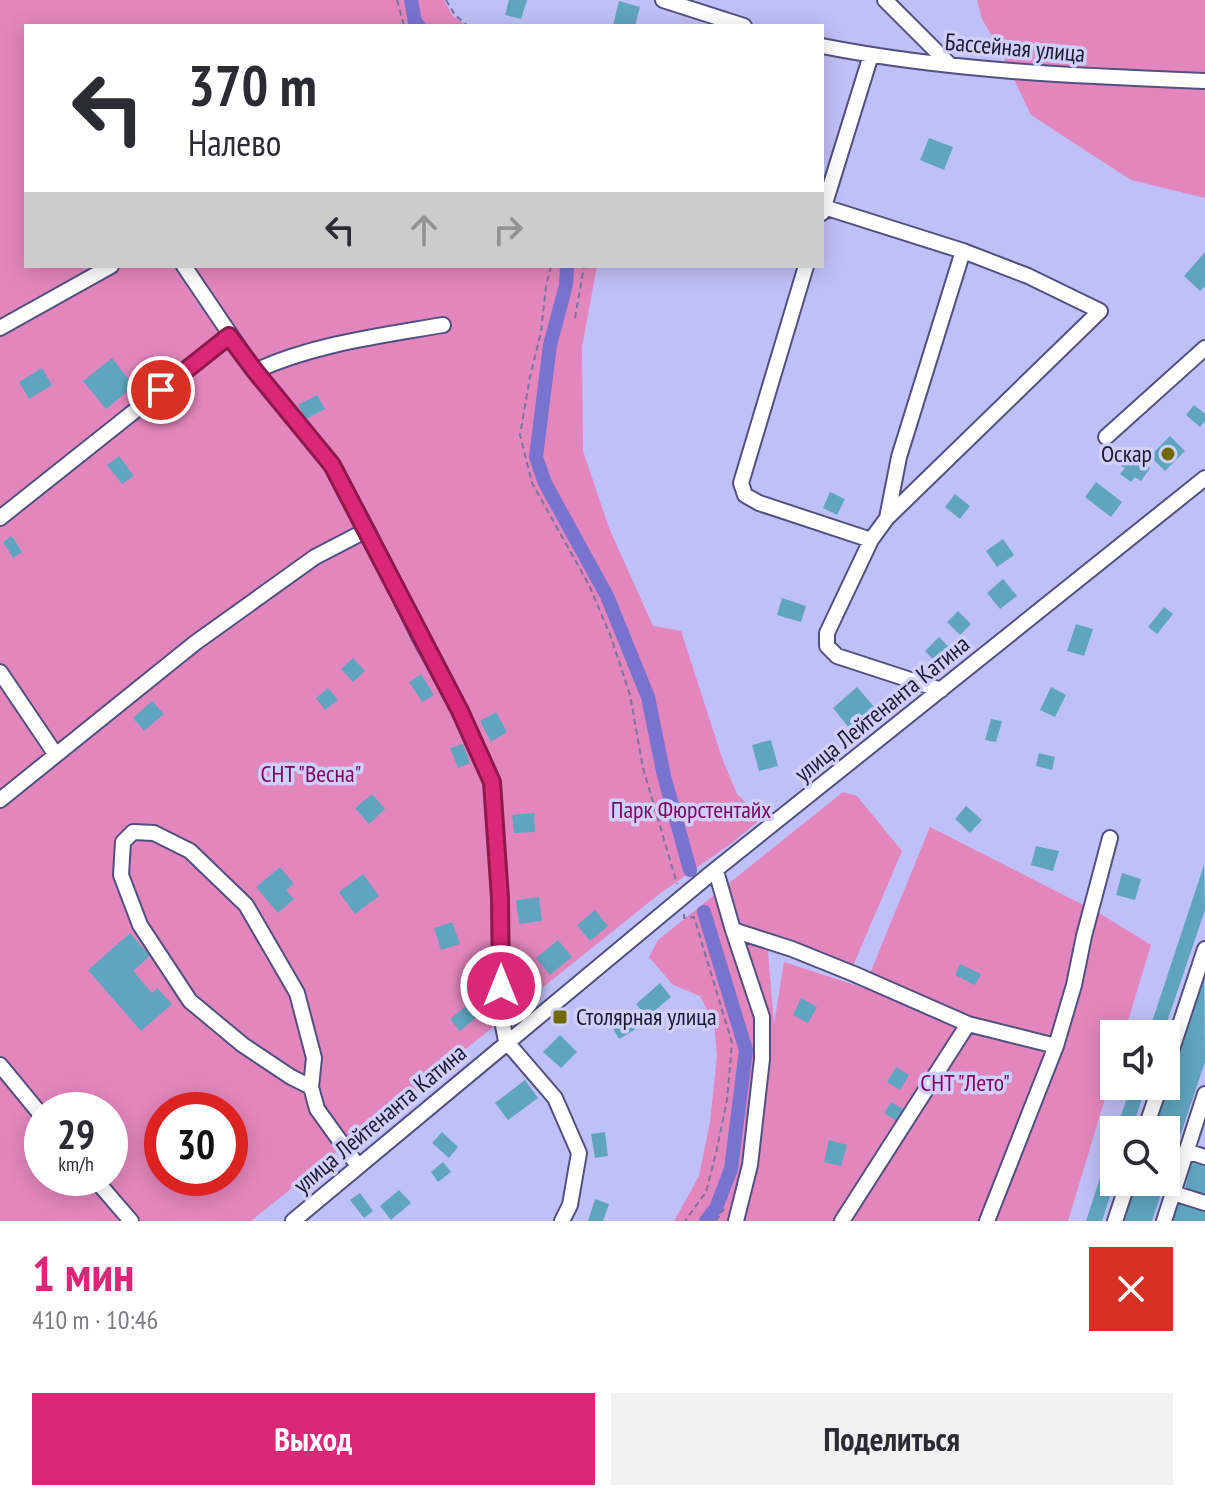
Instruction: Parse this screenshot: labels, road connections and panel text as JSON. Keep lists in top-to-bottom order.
{
  "streets": {
    "street": ["Бассейная улица", "улица Лейтенанта Катина"]
  },
  "parks": ["СНТ \"Весна\"", "Парк Фюрстентайх", "СНТ \"Лето\""],
  "places": {
    "other": ["Оскар"],
    "transit": ["Столярная улица"]
  },
  "page": {
    "turn": ["370 m", "Налево"],
    "speed": "29 km/h",
    "limit": "30",
    "heading": ["1 мин", "410 m · 10:46"],
    "buttons": ["Выход", "Поделиться"]
  }
}
